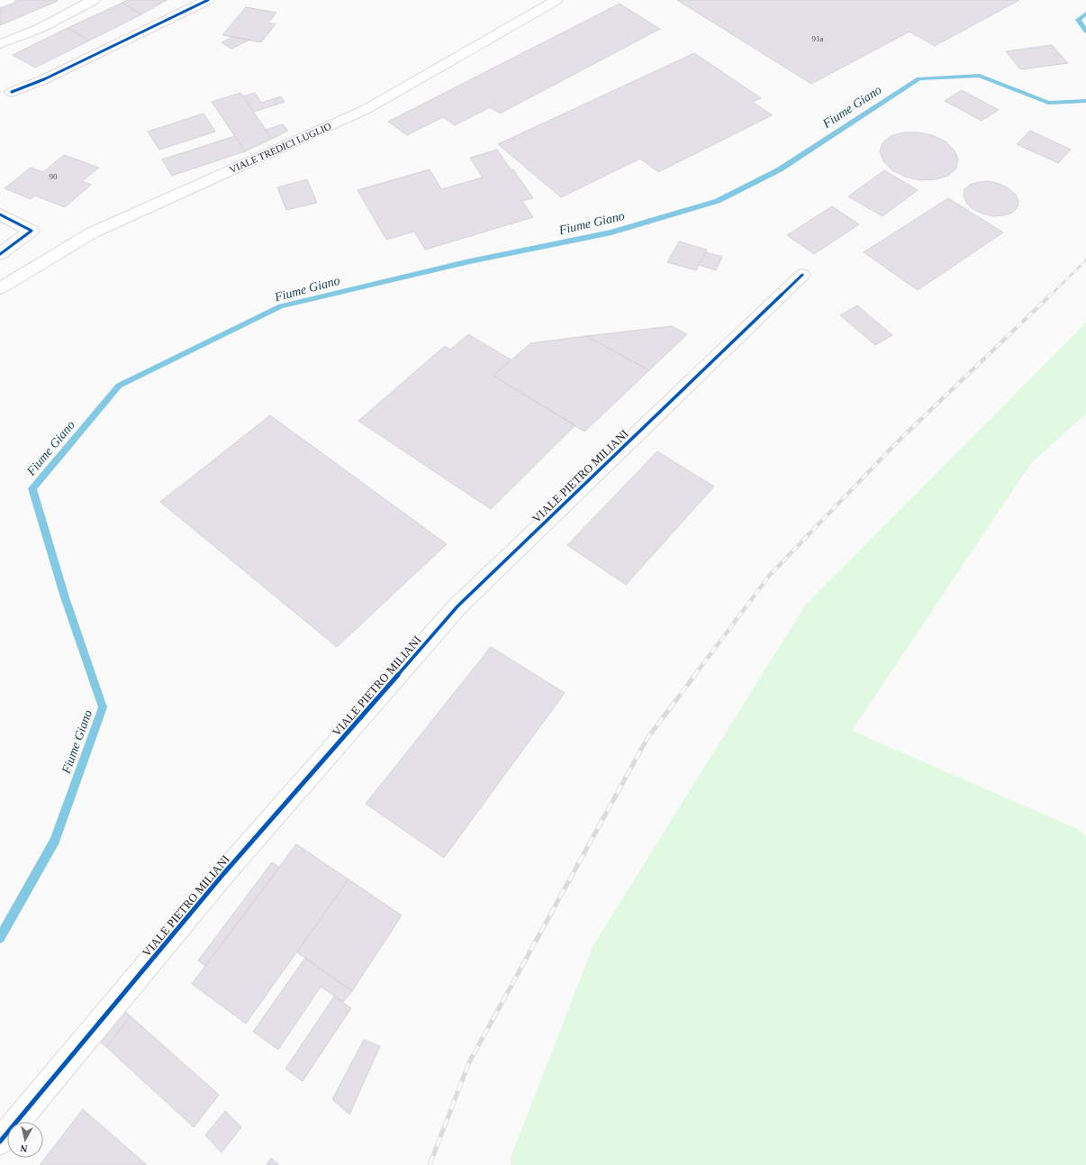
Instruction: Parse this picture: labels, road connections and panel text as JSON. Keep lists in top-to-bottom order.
{
  "streets": {
    "street": ["VIALE TREDICI LUGLIO", "VIALE PIETRO MILIANI"]
  },
  "water": ["Fiume Giano"],
  "house_numbers": ["91a", "90"],
  "north": "bottom"
}
